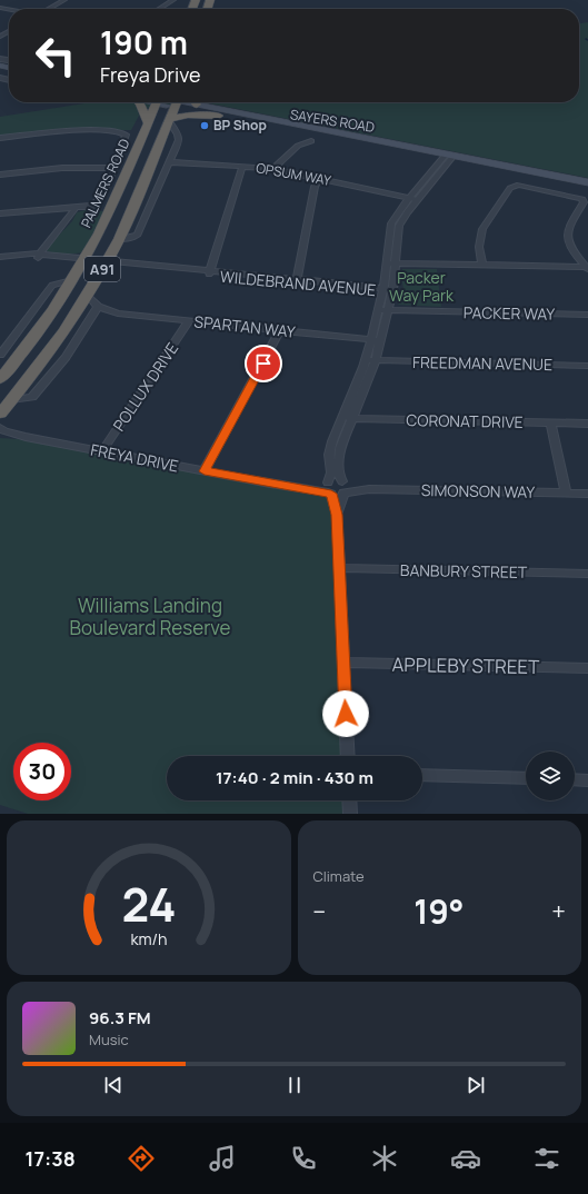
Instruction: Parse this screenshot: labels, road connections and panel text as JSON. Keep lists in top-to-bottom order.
{
  "streets": {
    "highway": ["PALMERS ROAD", "A91"],
    "main road": ["SAYERS ROAD"],
    "street": [
      "OPSUM WAY",
      "WILDEBRAND AVENUE",
      "PACKER WAY",
      "SPARTAN WAY",
      "FREEDMAN AVENUE",
      "POLLUX DRIVE",
      "CORONAT DRIVE",
      "FREYA DRIVE",
      "SIMONSON WAY",
      "BANBURY STREET",
      "APPLEBY STREET"
    ]
  },
  "crossings": [
    ["SAYERS ROAD", "A91"],
    ["PALMERS ROAD", "WILDEBRAND AVENUE"],
    ["A91", "WILDEBRAND AVENUE"],
    ["SPARTAN WAY", "POLLUX DRIVE"],
    ["POLLUX DRIVE", "FREYA DRIVE"]
  ],
  "parks": ["Packer Way Park", "Williams Landing Boulevard Reserve"],
  "places": ["BP Shop"],
  "page": {
    "turn": ["190 m", "Freya Drive"],
    "limit": "30",
    "trip": "17:40 · 2 min · 430 m",
    "tile": "Climate",
    "heat": ["−", "19°", "+"],
    "song": ["96.3 FM", "Music"],
    "tabs": "17:38",
    "gauge": ["24", "km/h"]
  }
}
